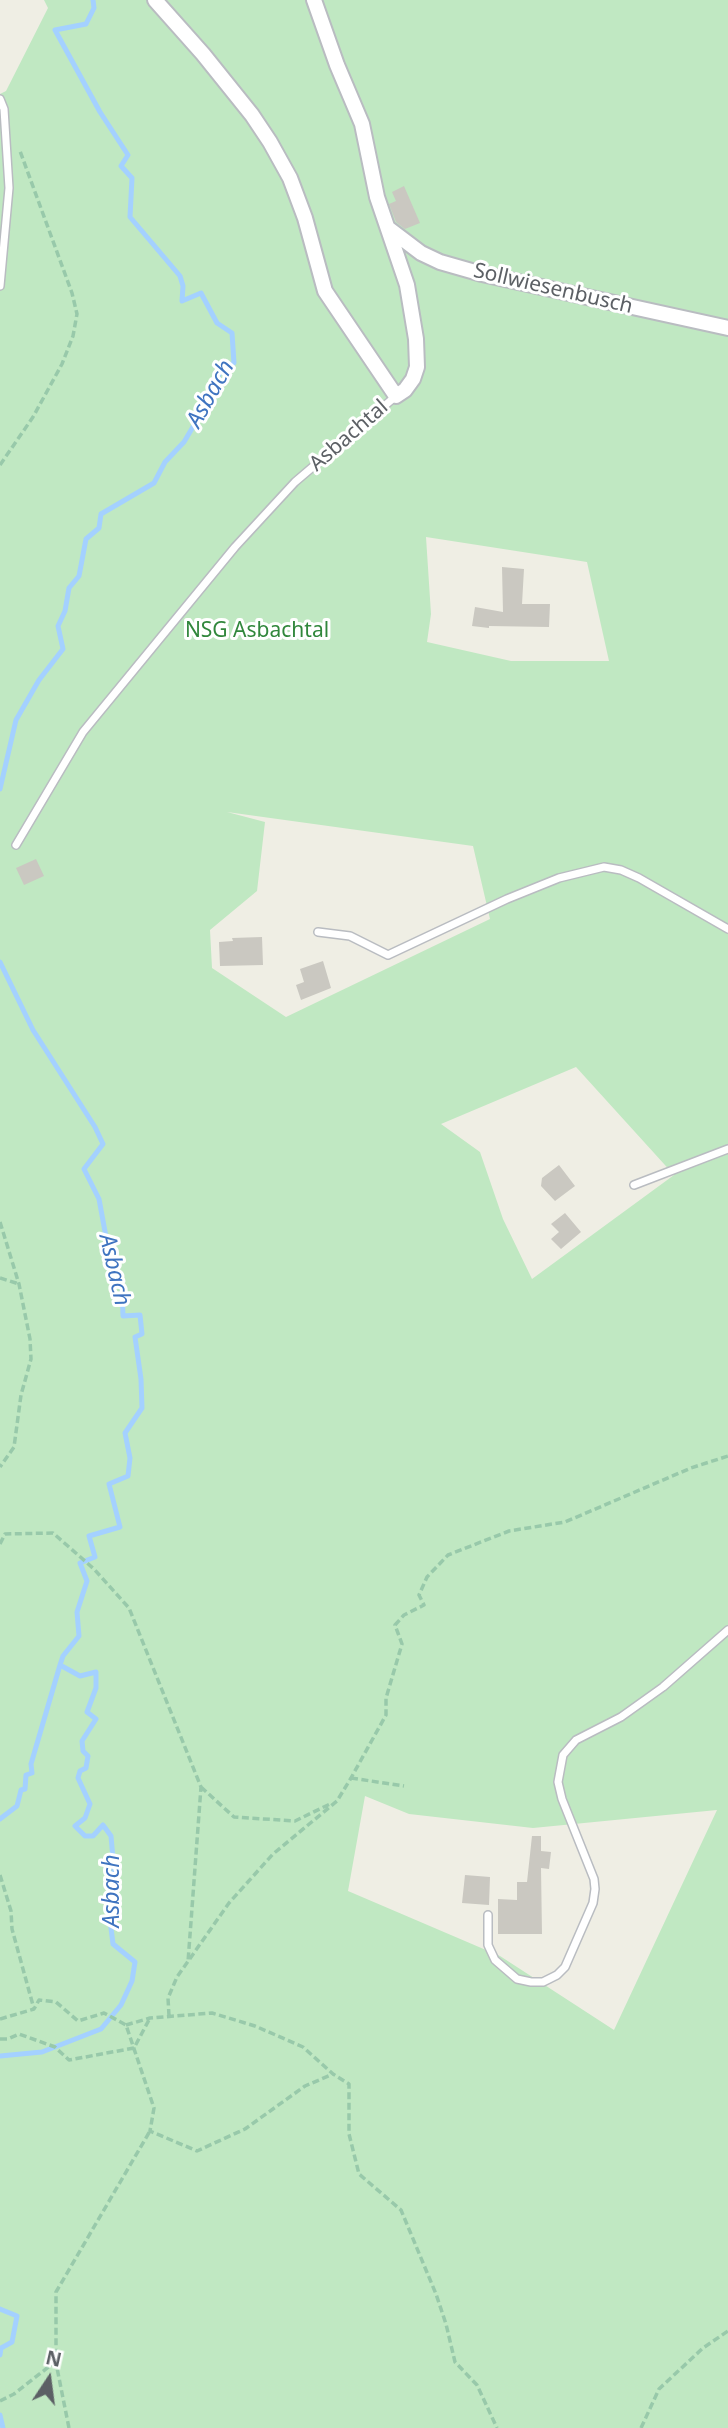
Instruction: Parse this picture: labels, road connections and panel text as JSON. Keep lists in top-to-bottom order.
{
  "streets": {
    "street": ["Sollwiesenbusch", "Asbachtal"]
  },
  "water": ["Asbach"],
  "parks": ["NSG Asbachtal"],
  "north": "top"
}
